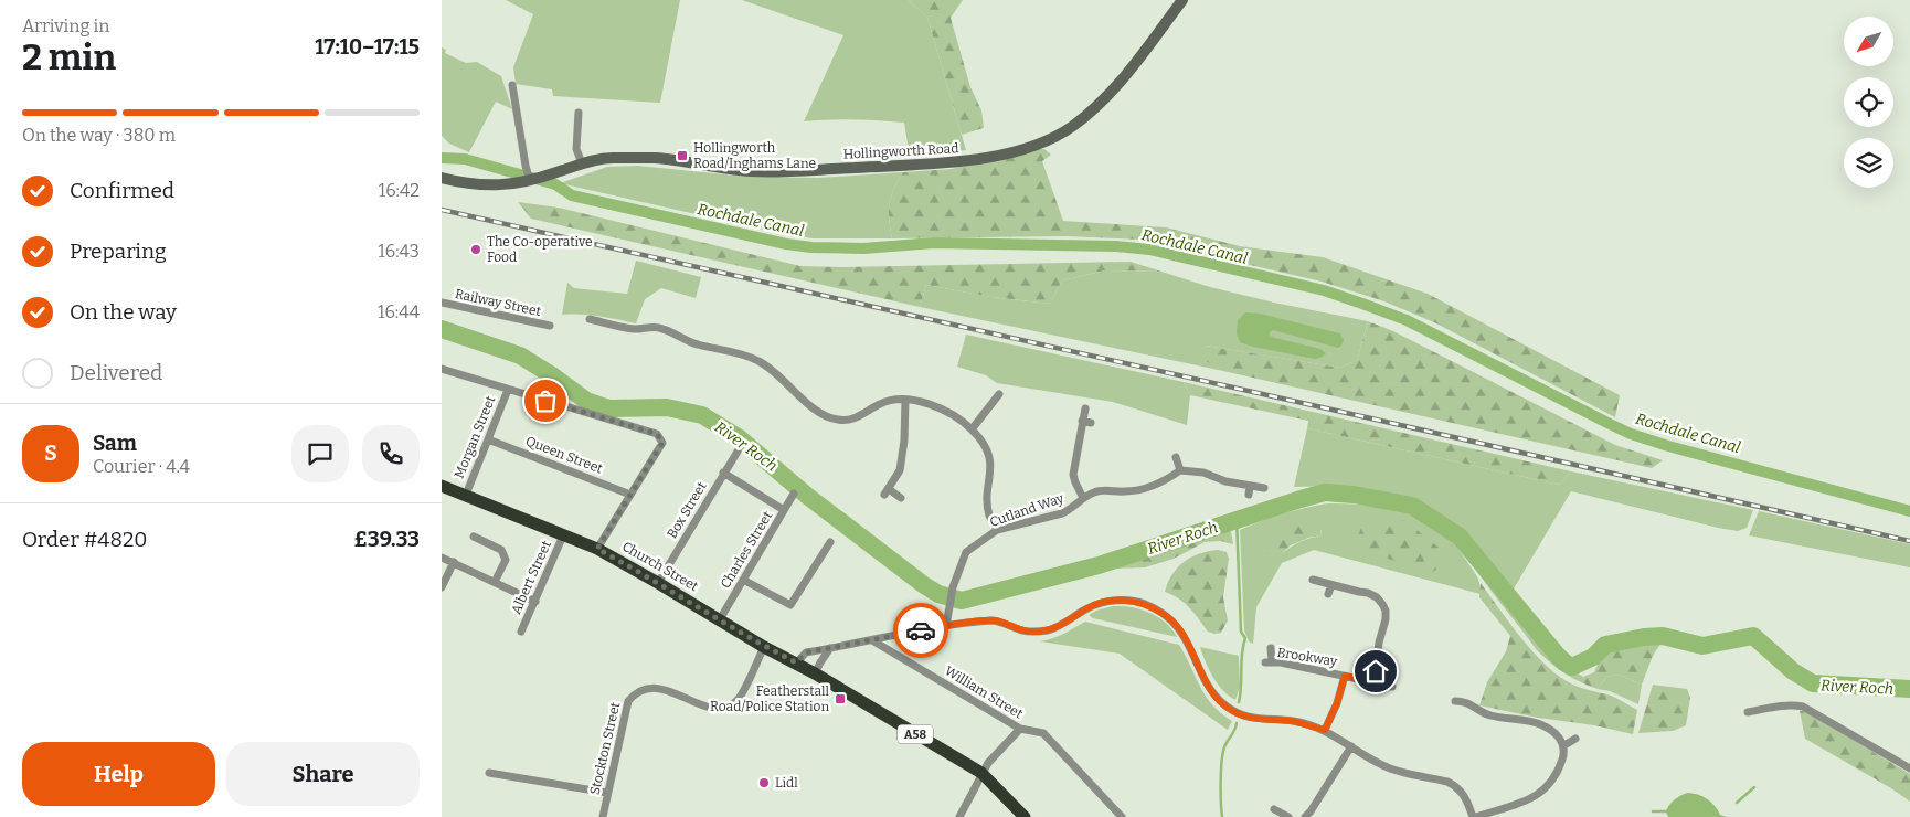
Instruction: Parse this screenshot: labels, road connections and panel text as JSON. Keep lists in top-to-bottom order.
{
  "streets": {
    "highway": ["Church Street", "A58"],
    "main road": ["Hollingworth Road"],
    "street": [
      "Railway Street",
      "Morgan Street",
      "Queen Street",
      "Box Street",
      "Cutland Way",
      "Charles Street",
      "Albert Street",
      "Brookway",
      "William Street",
      "Stockton Street"
    ]
  },
  "crossings": [
    ["Morgan Street", "Queen Street"],
    ["Morgan Street", "Church Street"],
    ["Box Street", "Church Street"],
    ["Charles Street", "Church Street"],
    ["Church Street", "Albert Street"],
    ["Church Street", "A58"],
    ["Church Street", "Stockton Street"]
  ],
  "water": ["Rochdale Canal", "River Roch"],
  "places": {
    "transit": ["Hollingworth Road/Inghams Lane", "Featherstall Road/Police Station"],
    "other": ["The Co-operative Food", "Lidl"]
  },
  "north": "bottom left",
  "page": {
    "heading": ["2 min", "Arriving in", "17:10–17:15"],
    "panel": [
      "Sam",
      "Courier · 4.4",
      "Order #4820",
      "£39.33"
    ],
    "bar": "On the way · 380 m",
    "list": [
      ["Confirmed", "16:42"],
      ["Preparing", "16:43"],
      ["On the way", "16:44"],
      "Delivered"
    ],
    "round": "S",
    "buttons": ["Help", "Share"]
  }
}
